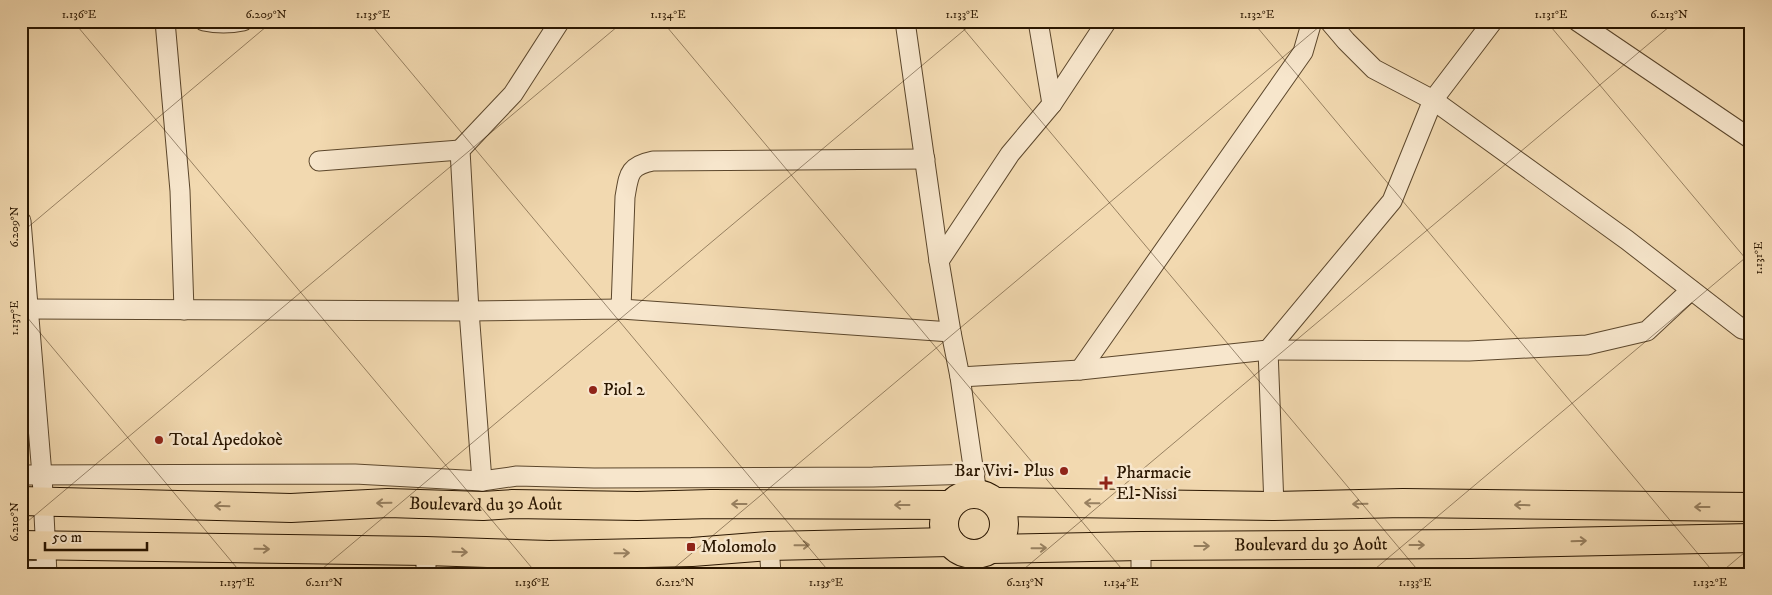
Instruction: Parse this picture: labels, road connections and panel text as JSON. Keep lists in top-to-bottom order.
{
  "streets": {
    "highway": ["Boulevard du 30 Août"]
  },
  "places": {
    "other": ["Piol 2", "Total Apedokoè", "Bar Vivi- Plus"],
    "health": ["Pharmacie El-Nissi"],
    "transit": ["Molomolo"]
  },
  "scale_bar": "50 m",
  "coordinates": [
    "1.136°E",
    "6.209°N",
    "1.135°E",
    "1.134°E",
    "1.133°E",
    "1.132°E",
    "1.131°E",
    "6.213°N",
    "1.137°E",
    "6.210°N",
    "6.211°N",
    "6.212°N"
  ]
}
